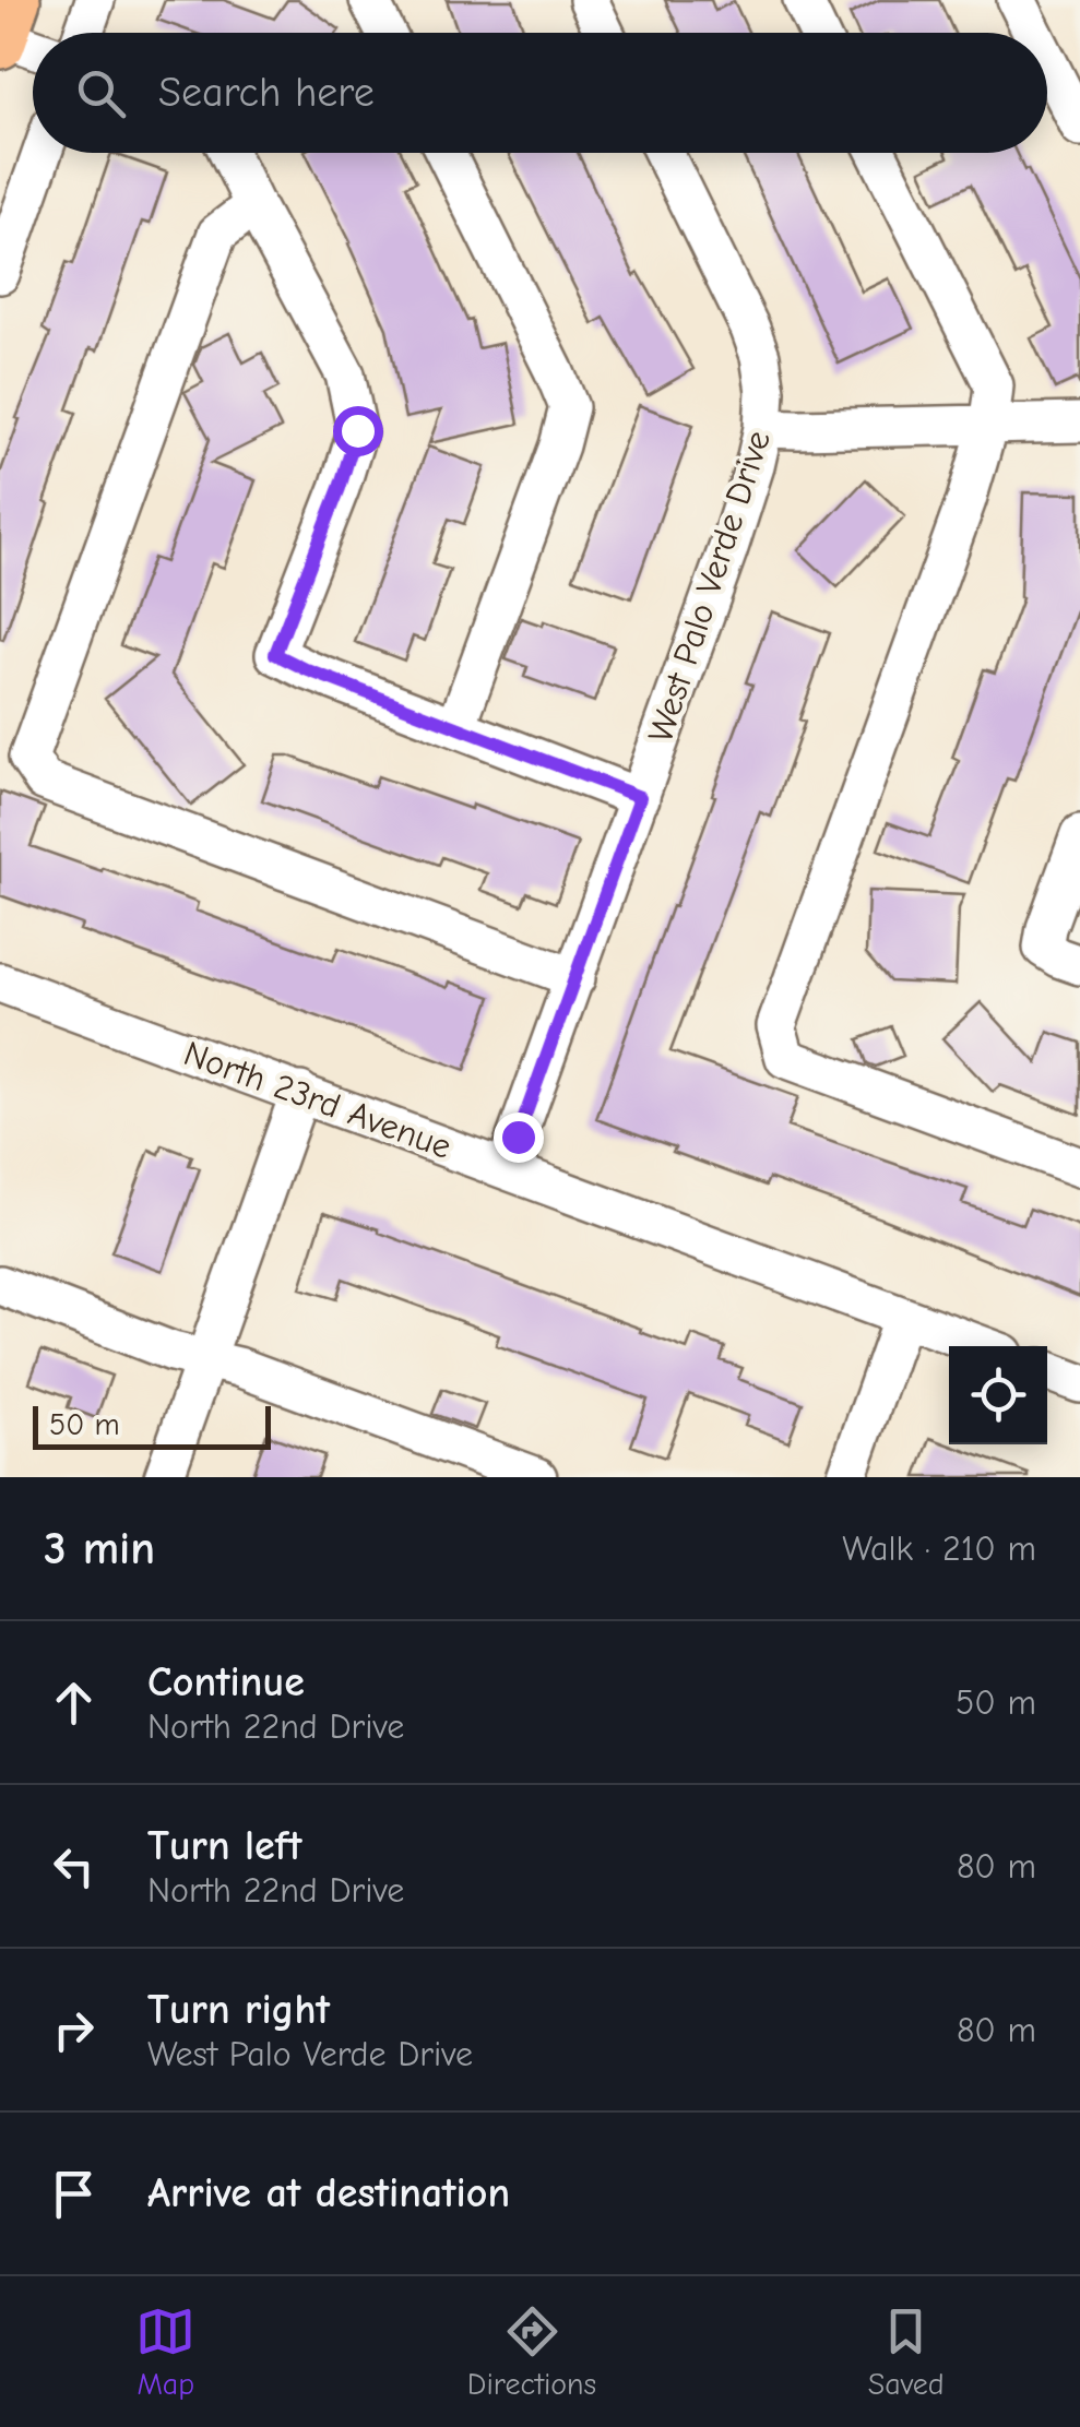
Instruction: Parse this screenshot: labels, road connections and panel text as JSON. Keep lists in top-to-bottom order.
{
  "streets": {
    "street": ["West Palo Verde Drive", "North 23rd Avenue"]
  },
  "crossings": [
    ["West Palo Verde Drive", "North 23rd Avenue"]
  ],
  "scale_bar": "50 m",
  "page": {
    "search": "Search here",
    "scale": "50 m",
    "heading": ["3 min", "Walk · 210 m"],
    "list": [
      ["Continue", "North 22nd Drive", "50 m"],
      ["Turn left", "North 22nd Drive", "80 m"],
      ["Turn right", "West Palo Verde Drive", "80 m"],
      "Arrive at destination"
    ],
    "nav": ["Map", "Directions", "Saved"]
  }
}
